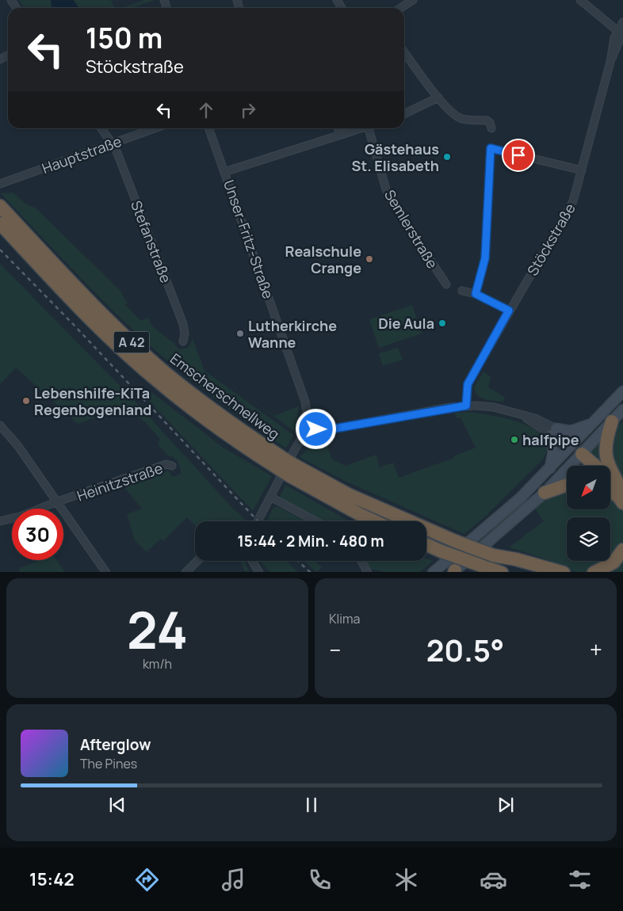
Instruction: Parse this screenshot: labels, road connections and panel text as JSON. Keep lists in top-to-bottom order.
{
  "streets": {
    "highway": ["A 42", "Emscherschnellweg"],
    "street": [
      "Hauptstraße",
      "Semlerstraße",
      "Unser-Fritz-Straße",
      "Stöckstraße",
      "Stefanstraße",
      "Heinitzstraße"
    ]
  },
  "crossings": [
    ["Hauptstraße", "Stefanstraße"]
  ],
  "places": [
    "Gästehaus St. Elisabeth",
    "Realschule Crange",
    "Die Aula",
    "Lutherkirche Wanne",
    "Lebenshilfe-KiTa Regenbogenland",
    "halfpipe"
  ],
  "north": "bottom left",
  "page": {
    "turn": ["150 m", "Stöckstraße"],
    "limit": "30",
    "trip": "15:44 · 2 Min. · 480 m",
    "tile": [
      ["24", "km/h"],
      "Klima"
    ],
    "heat": ["−", "20.5°", "+"],
    "song": ["Afterglow", "The Pines"],
    "tabs": "15:42"
  }
}
